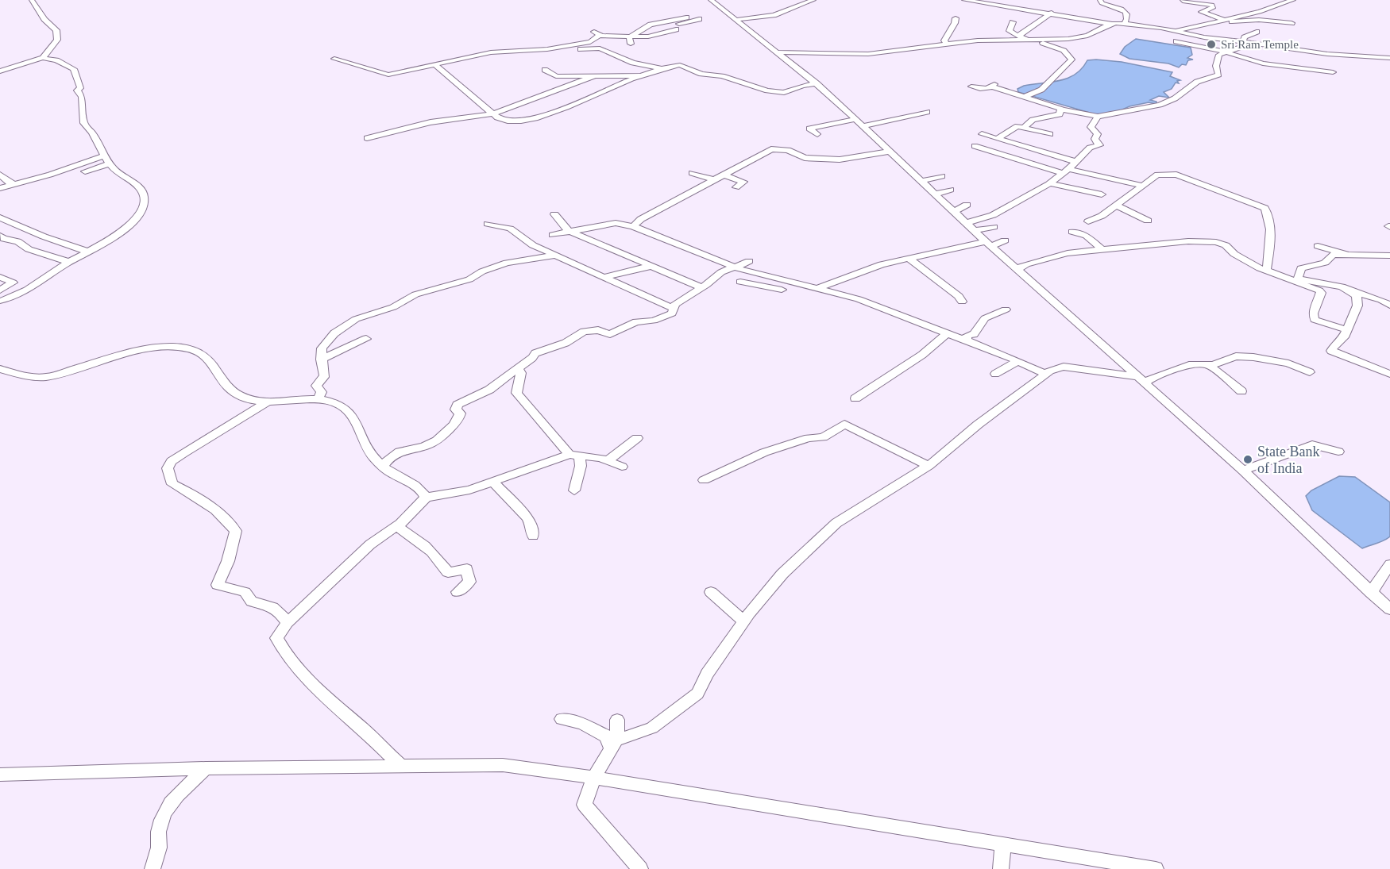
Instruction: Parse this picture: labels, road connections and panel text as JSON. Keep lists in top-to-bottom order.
{
  "places": ["Sri Ram Temple", "State Bank of India"]
}
